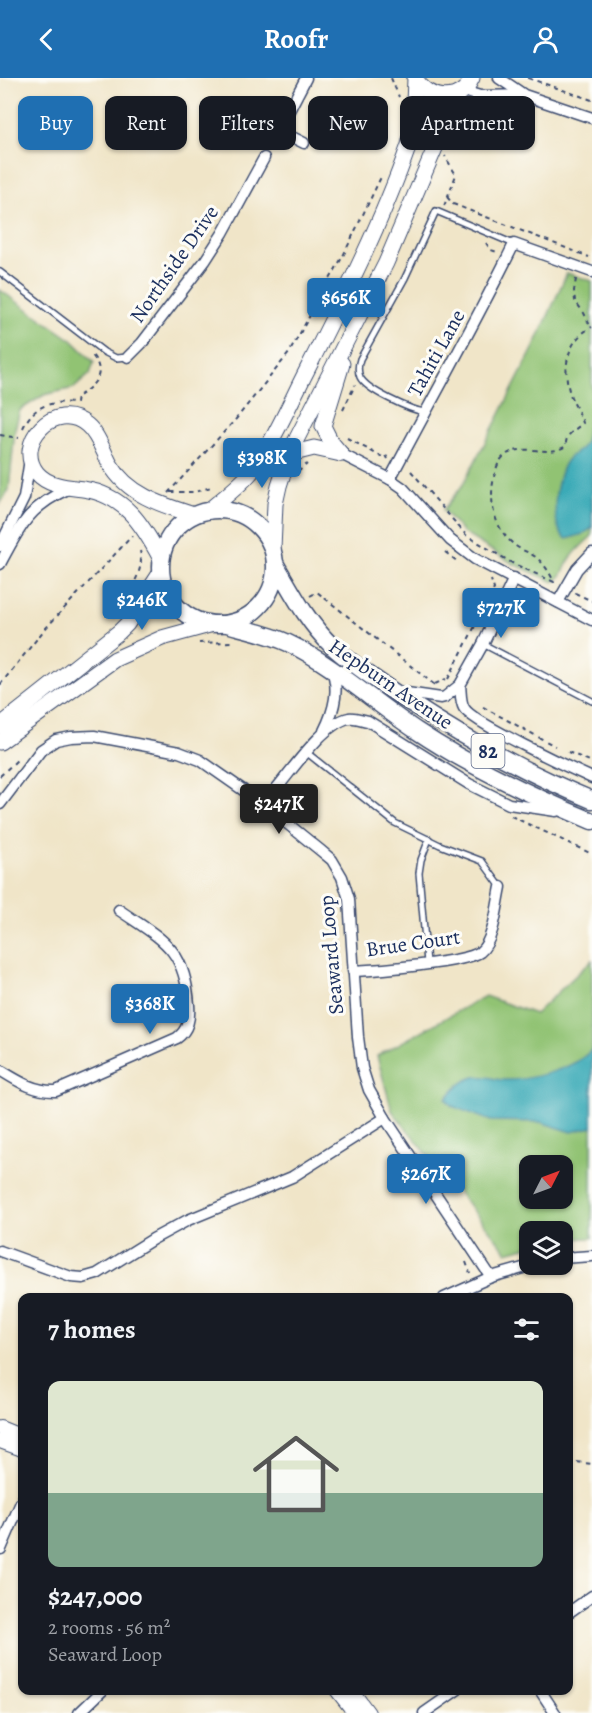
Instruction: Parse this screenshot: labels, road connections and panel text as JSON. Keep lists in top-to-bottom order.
{
  "streets": {
    "main road": ["Hepburn Avenue", "82"],
    "street": [
      "Northside Drive",
      "Tahiti Lane",
      "Brue Court",
      "Seaward Loop"
    ]
  },
  "crossings": [
    ["Hepburn Avenue", "82"],
    ["Brue Court", "Seaward Loop"]
  ],
  "north": "top right",
  "page": {
    "header": "Roofr",
    "chip": [
      "Buy",
      "Rent",
      "Filters",
      "New",
      "Apartment"
    ],
    "price": [
      "$656K",
      "$398K",
      "$246K",
      "$727K",
      "$247K",
      "$368K",
      "$267K"
    ],
    "heading": "7 homes",
    "list": [
      {
        "name": "$247,000",
        "note": "2 rooms · 56 m² · Seaward Loop"
      }
    ]
  }
}
